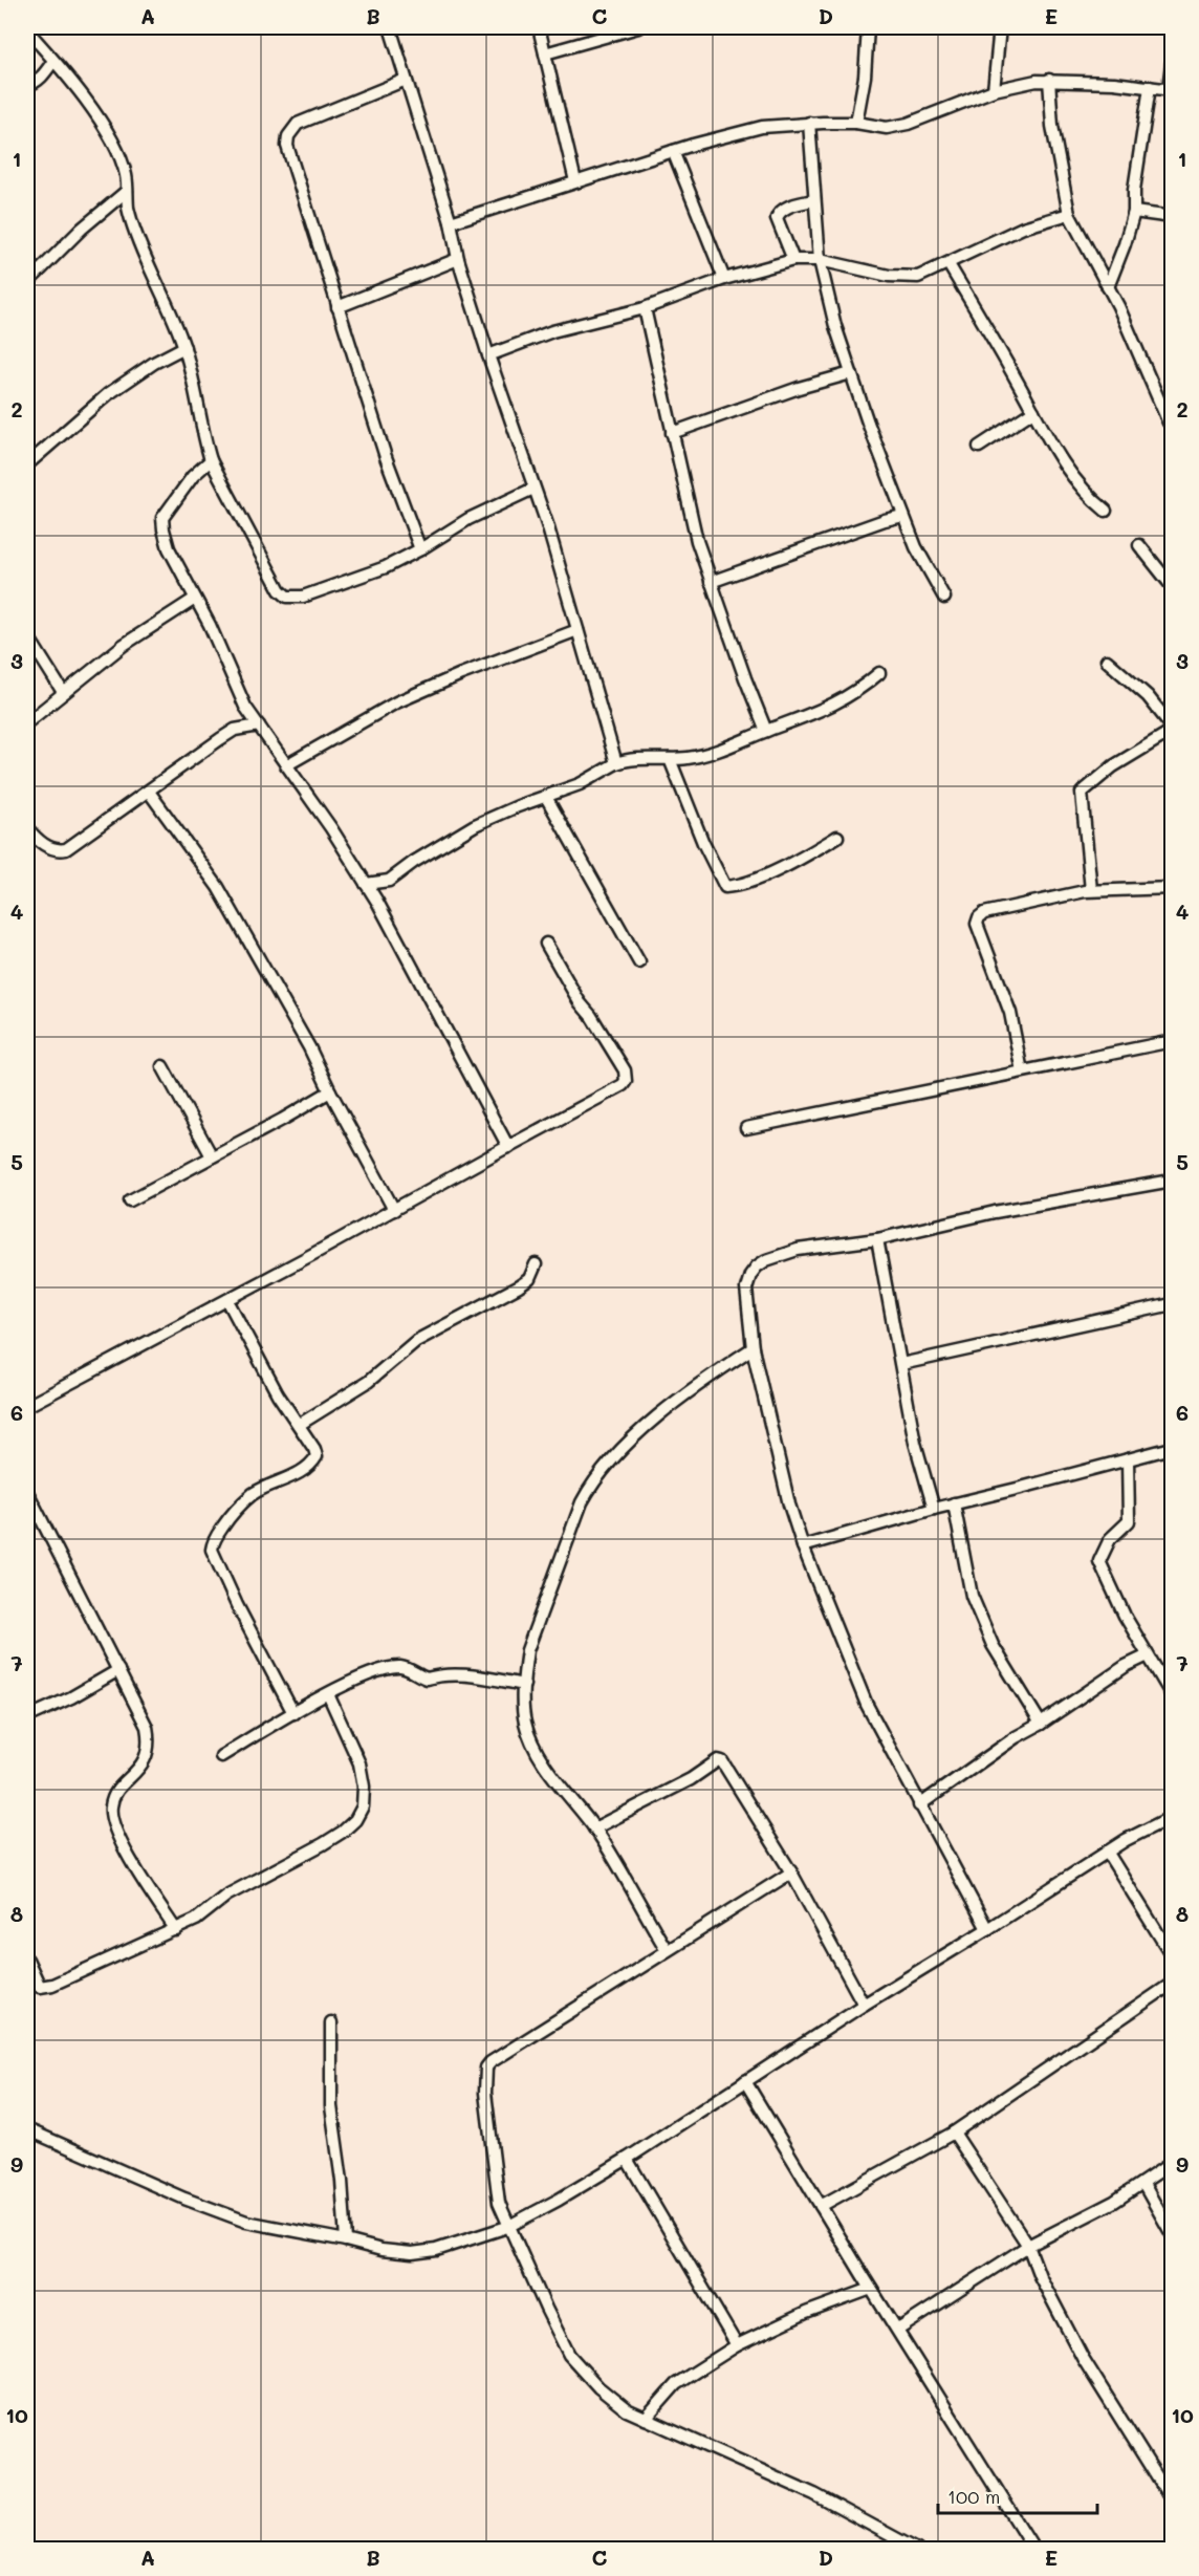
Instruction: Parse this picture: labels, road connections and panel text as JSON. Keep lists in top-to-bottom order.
{
  "scale_bar": "100 m",
  "grid": {
    "columns": [
      "A",
      "B",
      "C",
      "D",
      "E"
    ],
    "rows": [
      "1",
      "2",
      "3",
      "4",
      "5",
      "6",
      "7",
      "8",
      "9",
      "10"
    ]
  }
}
